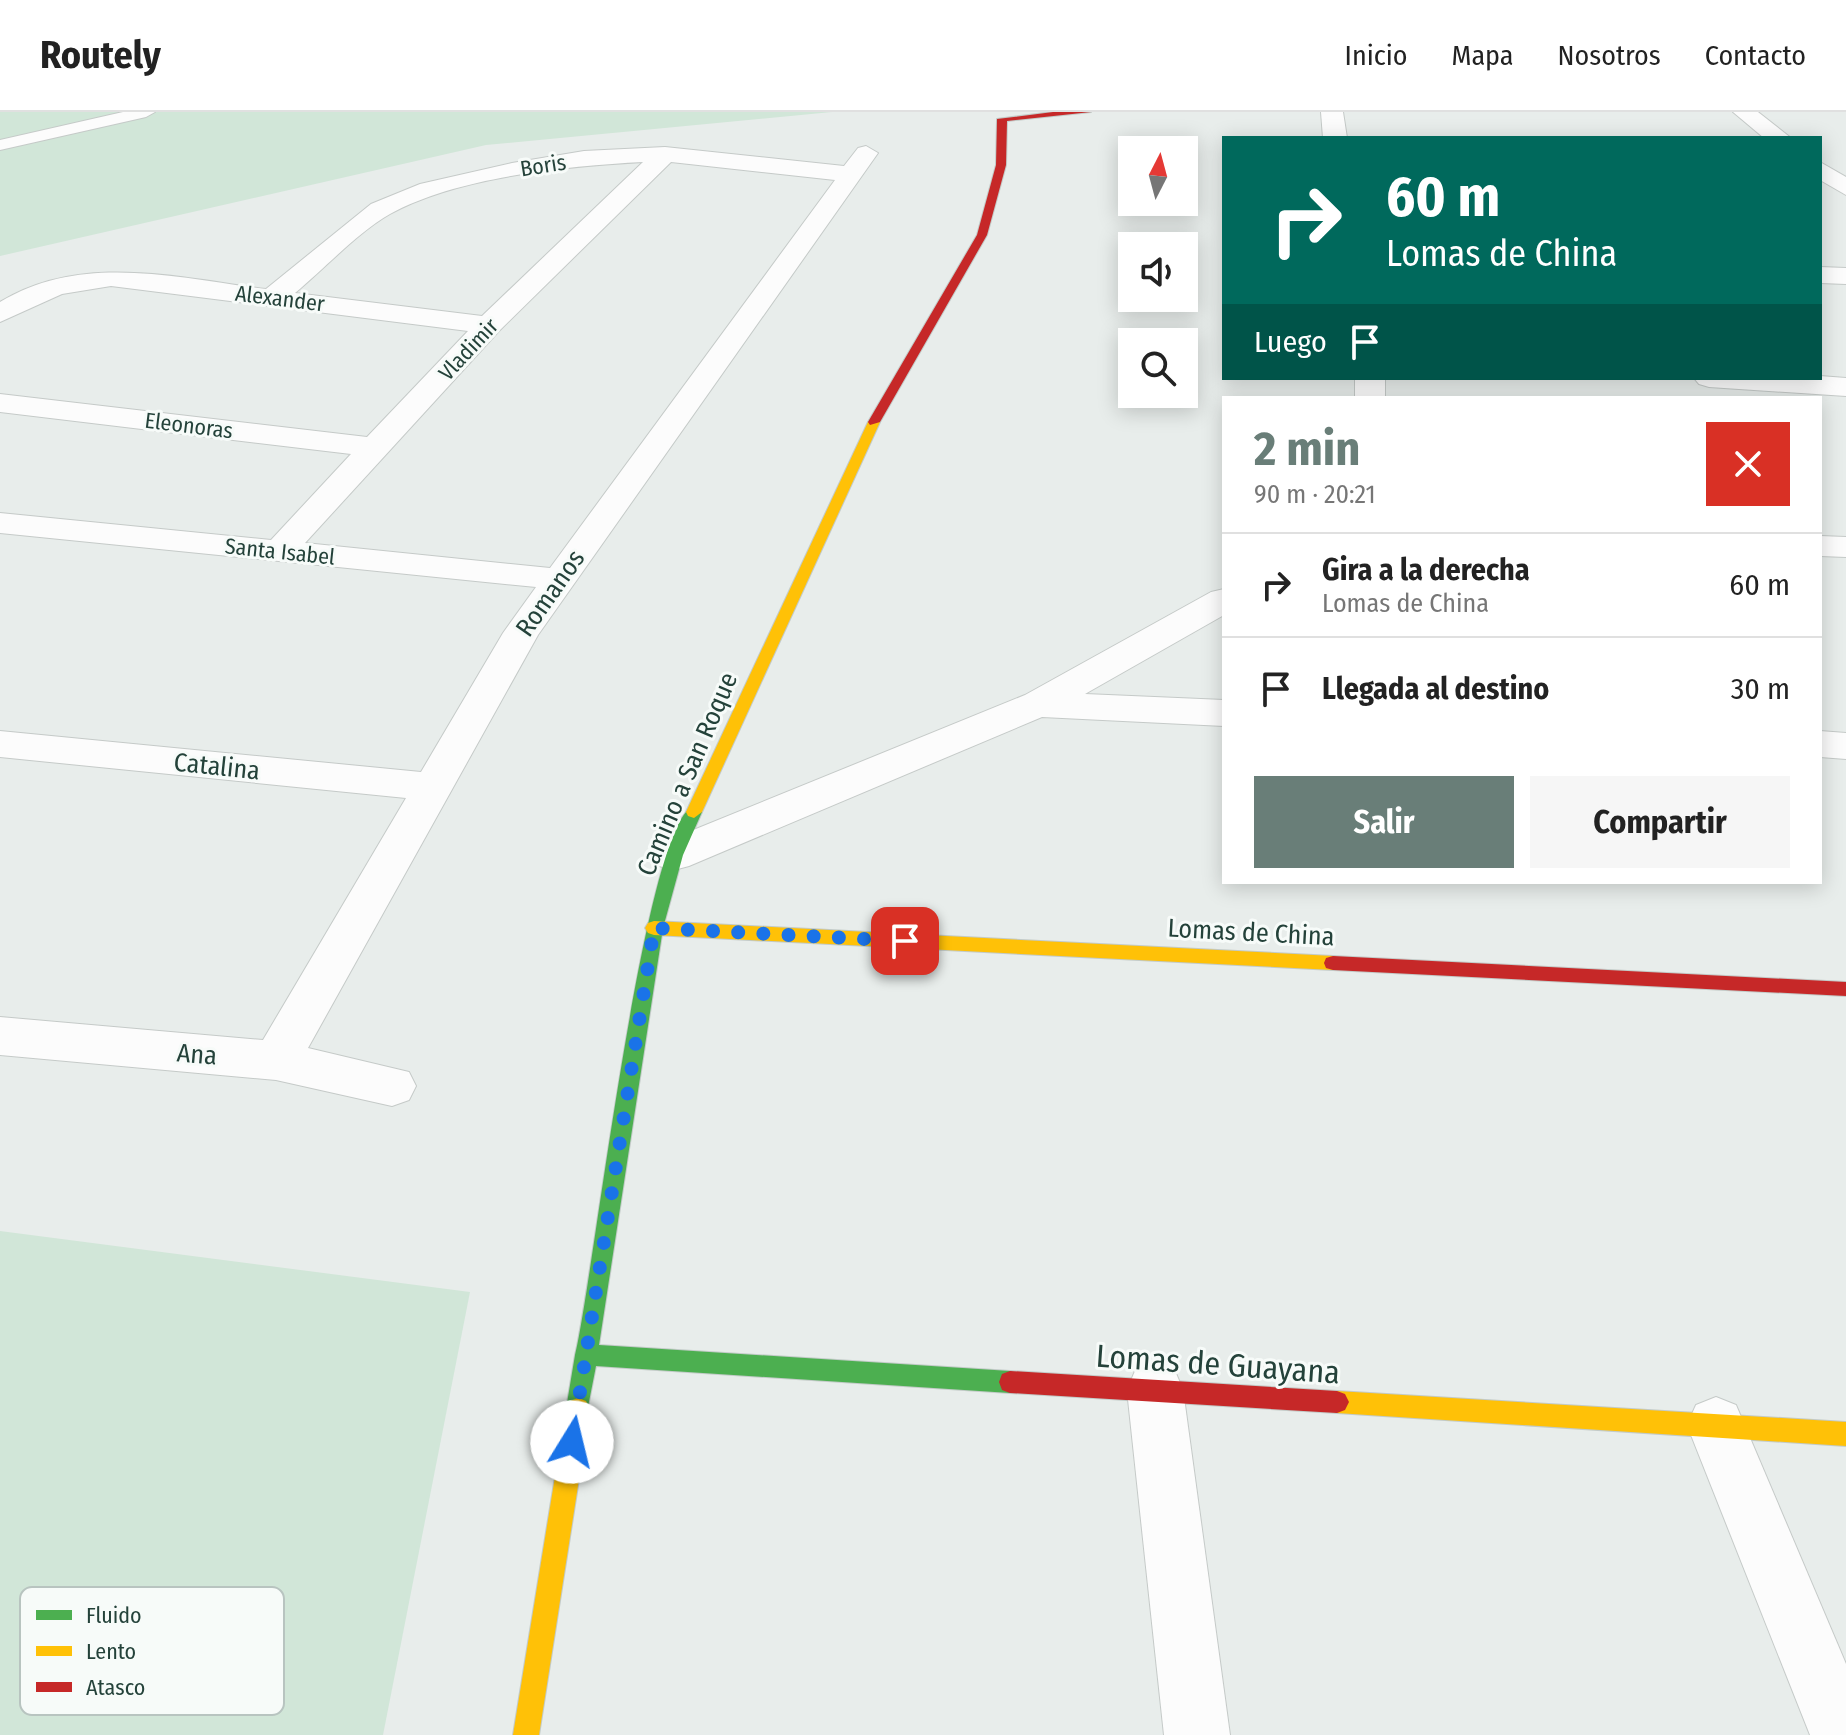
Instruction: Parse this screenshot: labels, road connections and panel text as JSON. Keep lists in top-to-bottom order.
{
  "streets": {
    "street": [
      "Boris",
      "Alexander",
      "Vladimir",
      "Eleonoras",
      "Santa Isabel",
      "Romanos",
      "Catalina",
      "Camino a San Roque",
      "Lomas de China",
      "Ana",
      "Lomas de Guayana"
    ]
  },
  "crossings": [
    ["Boris", "Alexander"],
    ["Boris", "Vladimir"],
    ["Boris", "Romanos"],
    ["Alexander", "Vladimir"],
    ["Vladimir", "Eleonoras"],
    ["Vladimir", "Santa Isabel"],
    ["Santa Isabel", "Romanos"],
    ["Romanos", "Catalina"],
    ["Romanos", "Ana"],
    ["Camino a San Roque", "Lomas de China"],
    ["Camino a San Roque", "Lomas de Guayana"]
  ],
  "legend": ["Fluido", "Lento", "Atasco"],
  "north": "top",
  "page": {
    "header": "Routely",
    "nav": [
      "Inicio",
      "Mapa",
      "Nosotros",
      "Contacto"
    ],
    "turn": ["60 m", "Lomas de China"],
    "then": "Luego",
    "heading": ["2 min", "90 m · 20:21"],
    "list": [
      {
        "name": "Gira a la derecha",
        "note": "Lomas de China",
        "value": "60 m"
      },
      {
        "name": "Llegada al destino",
        "value": "30 m"
      }
    ],
    "buttons": ["Salir", "Compartir"]
  }
}
